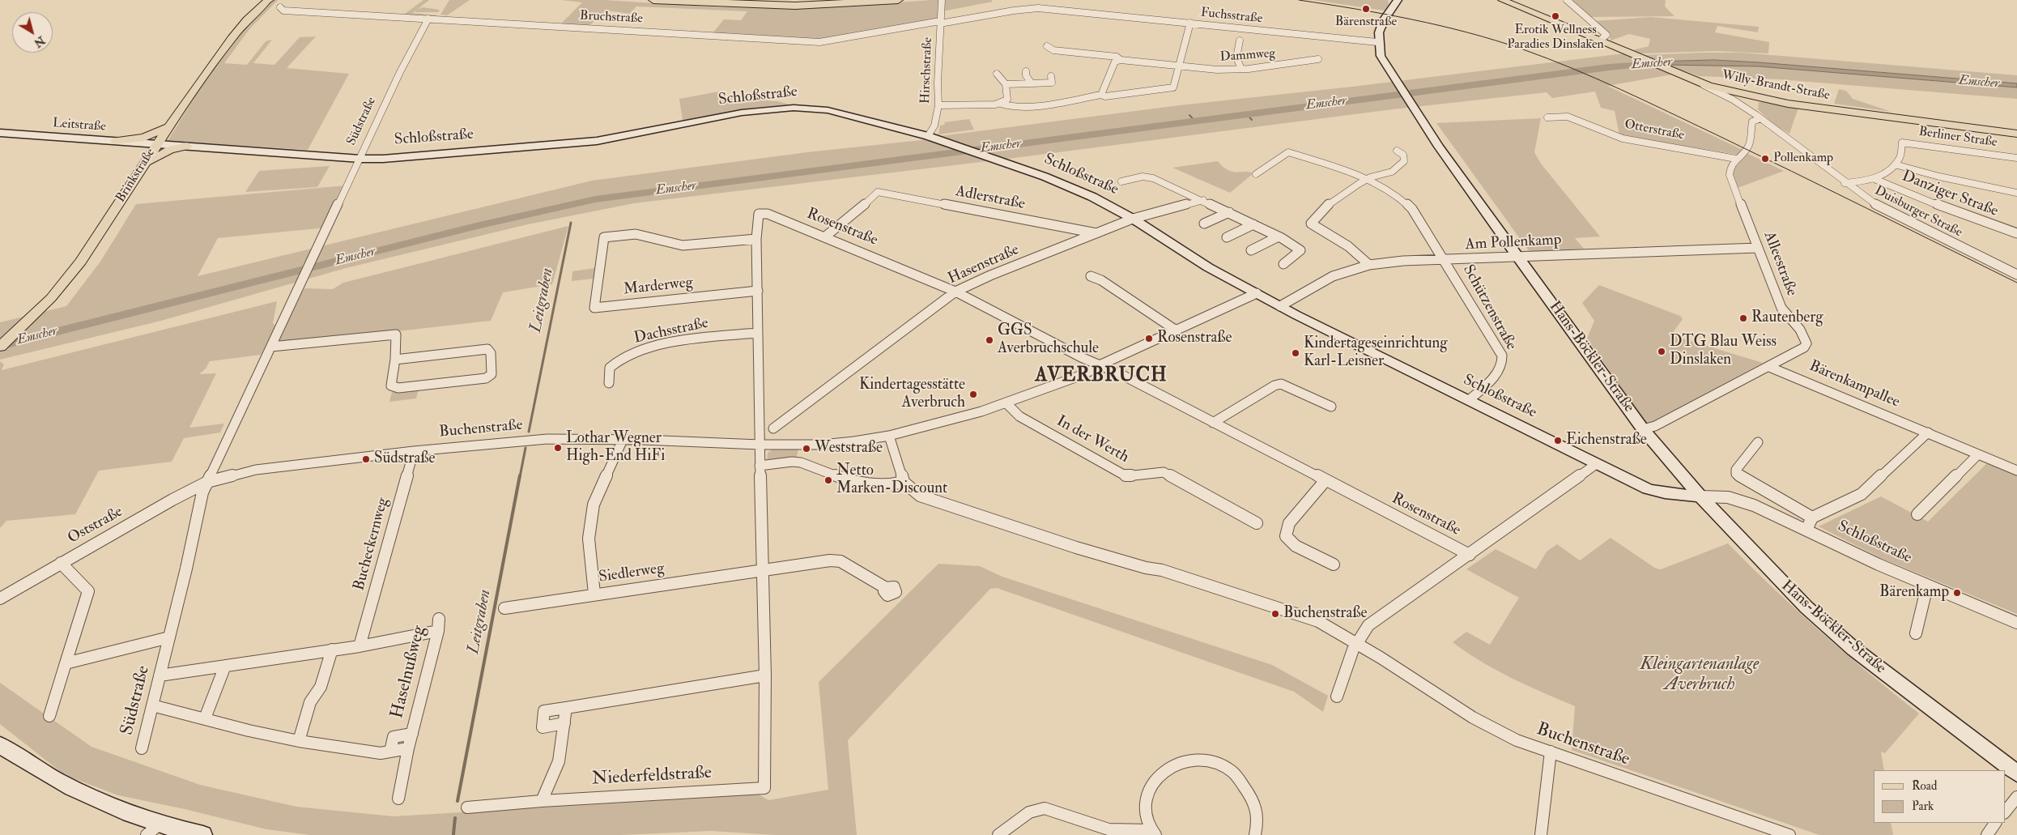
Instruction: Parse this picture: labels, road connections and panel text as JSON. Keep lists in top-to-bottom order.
{
  "streets": {
    "main road": ["Willy-Brandt-Straße", "Brinkstraße"],
    "street": [
      "Fuchsstraße",
      "Bruchstraße",
      "Dammweg",
      "Hirschstraße",
      "Schloßstraße",
      "Südstraße",
      "Leitstraße",
      "Otterstraße",
      "Berliner Straße",
      "Danziger Straße",
      "Adlerstraße",
      "Duisburger Straße",
      "Rosenstraße",
      "Am Pollenkamp",
      "Alleestraße",
      "Hasenstraße",
      "Marderweg",
      "Schützenstraße",
      "Dachsstraße",
      "Hans-Böckler-Straße",
      "Bärenkampallee",
      "Buchenstraße",
      "In der Werth",
      "Oststraße",
      "Bucheckernweg",
      "Siedlerweg",
      "Haselnußweg",
      "Niederfeldstraße"
    ]
  },
  "crossings": [
    ["Fuchsstraße", "Bruchstraße"],
    ["Fuchsstraße", "Hirschstraße"],
    ["Fuchsstraße", "Hans-Böckler-Straße"],
    ["Bruchstraße", "Hirschstraße"],
    ["Bruchstraße", "Südstraße"],
    ["Hirschstraße", "Schloßstraße"],
    ["Willy-Brandt-Straße", "Duisburger Straße"],
    ["Schloßstraße", "Südstraße"],
    ["Schloßstraße", "Leitstraße"],
    ["Schloßstraße", "Brinkstraße"],
    ["Schloßstraße", "Am Pollenkamp"],
    ["Schloßstraße", "Hasenstraße"],
    ["Schloßstraße", "Schützenstraße"],
    ["Schloßstraße", "Hans-Böckler-Straße"],
    ["Schloßstraße", "Bärenkampallee"],
    ["Schloßstraße", "Buchenstraße"],
    ["Südstraße", "Buchenstraße"],
    ["Südstraße", "Oststraße"],
    ["Leitstraße", "Brinkstraße"],
    ["Otterstraße", "Alleestraße"],
    ["Adlerstraße", "Rosenstraße"],
    ["Adlerstraße", "Hasenstraße"],
    ["Duisburger Straße", "Alleestraße"],
    ["Rosenstraße", "Hasenstraße"],
    ["Rosenstraße", "Marderweg"],
    ["Rosenstraße", "Buchenstraße"],
    ["Am Pollenkamp", "Alleestraße"],
    ["Am Pollenkamp", "Schützenstraße"],
    ["Am Pollenkamp", "Hans-Böckler-Straße"],
    ["Alleestraße", "Hans-Böckler-Straße"],
    ["Alleestraße", "Bärenkampallee"],
    ["Buchenstraße", "In der Werth"],
    ["Buchenstraße", "Oststraße"],
    ["Buchenstraße", "Bucheckernweg"]
  ],
  "districts": ["AVERBRUCH"],
  "water": ["Emscher", "Leitgraben"],
  "parks": ["Kleingartenanlage Averbruch"],
  "places": [
    "Bärenstraße",
    "Erotik Wellness Paradies Dinslaken",
    "Pollenkamp",
    "Rautenberg",
    "Rosenstraße",
    "GGS Averbruchschule",
    "DTG Blau Weiss Dinslaken",
    "Kindertageseinrichtung Karl-Leisner",
    "Kindertagesstätte Averbruch",
    "Eichenstraße",
    "Lothar Wegner High-End HiFi",
    "Weststraße",
    "Südstraße",
    "Netto Marken-Discount",
    "Bärenkamp",
    "Buchenstraße"
  ],
  "legend": ["Road", "Park"],
  "north": "bottom right"
}
